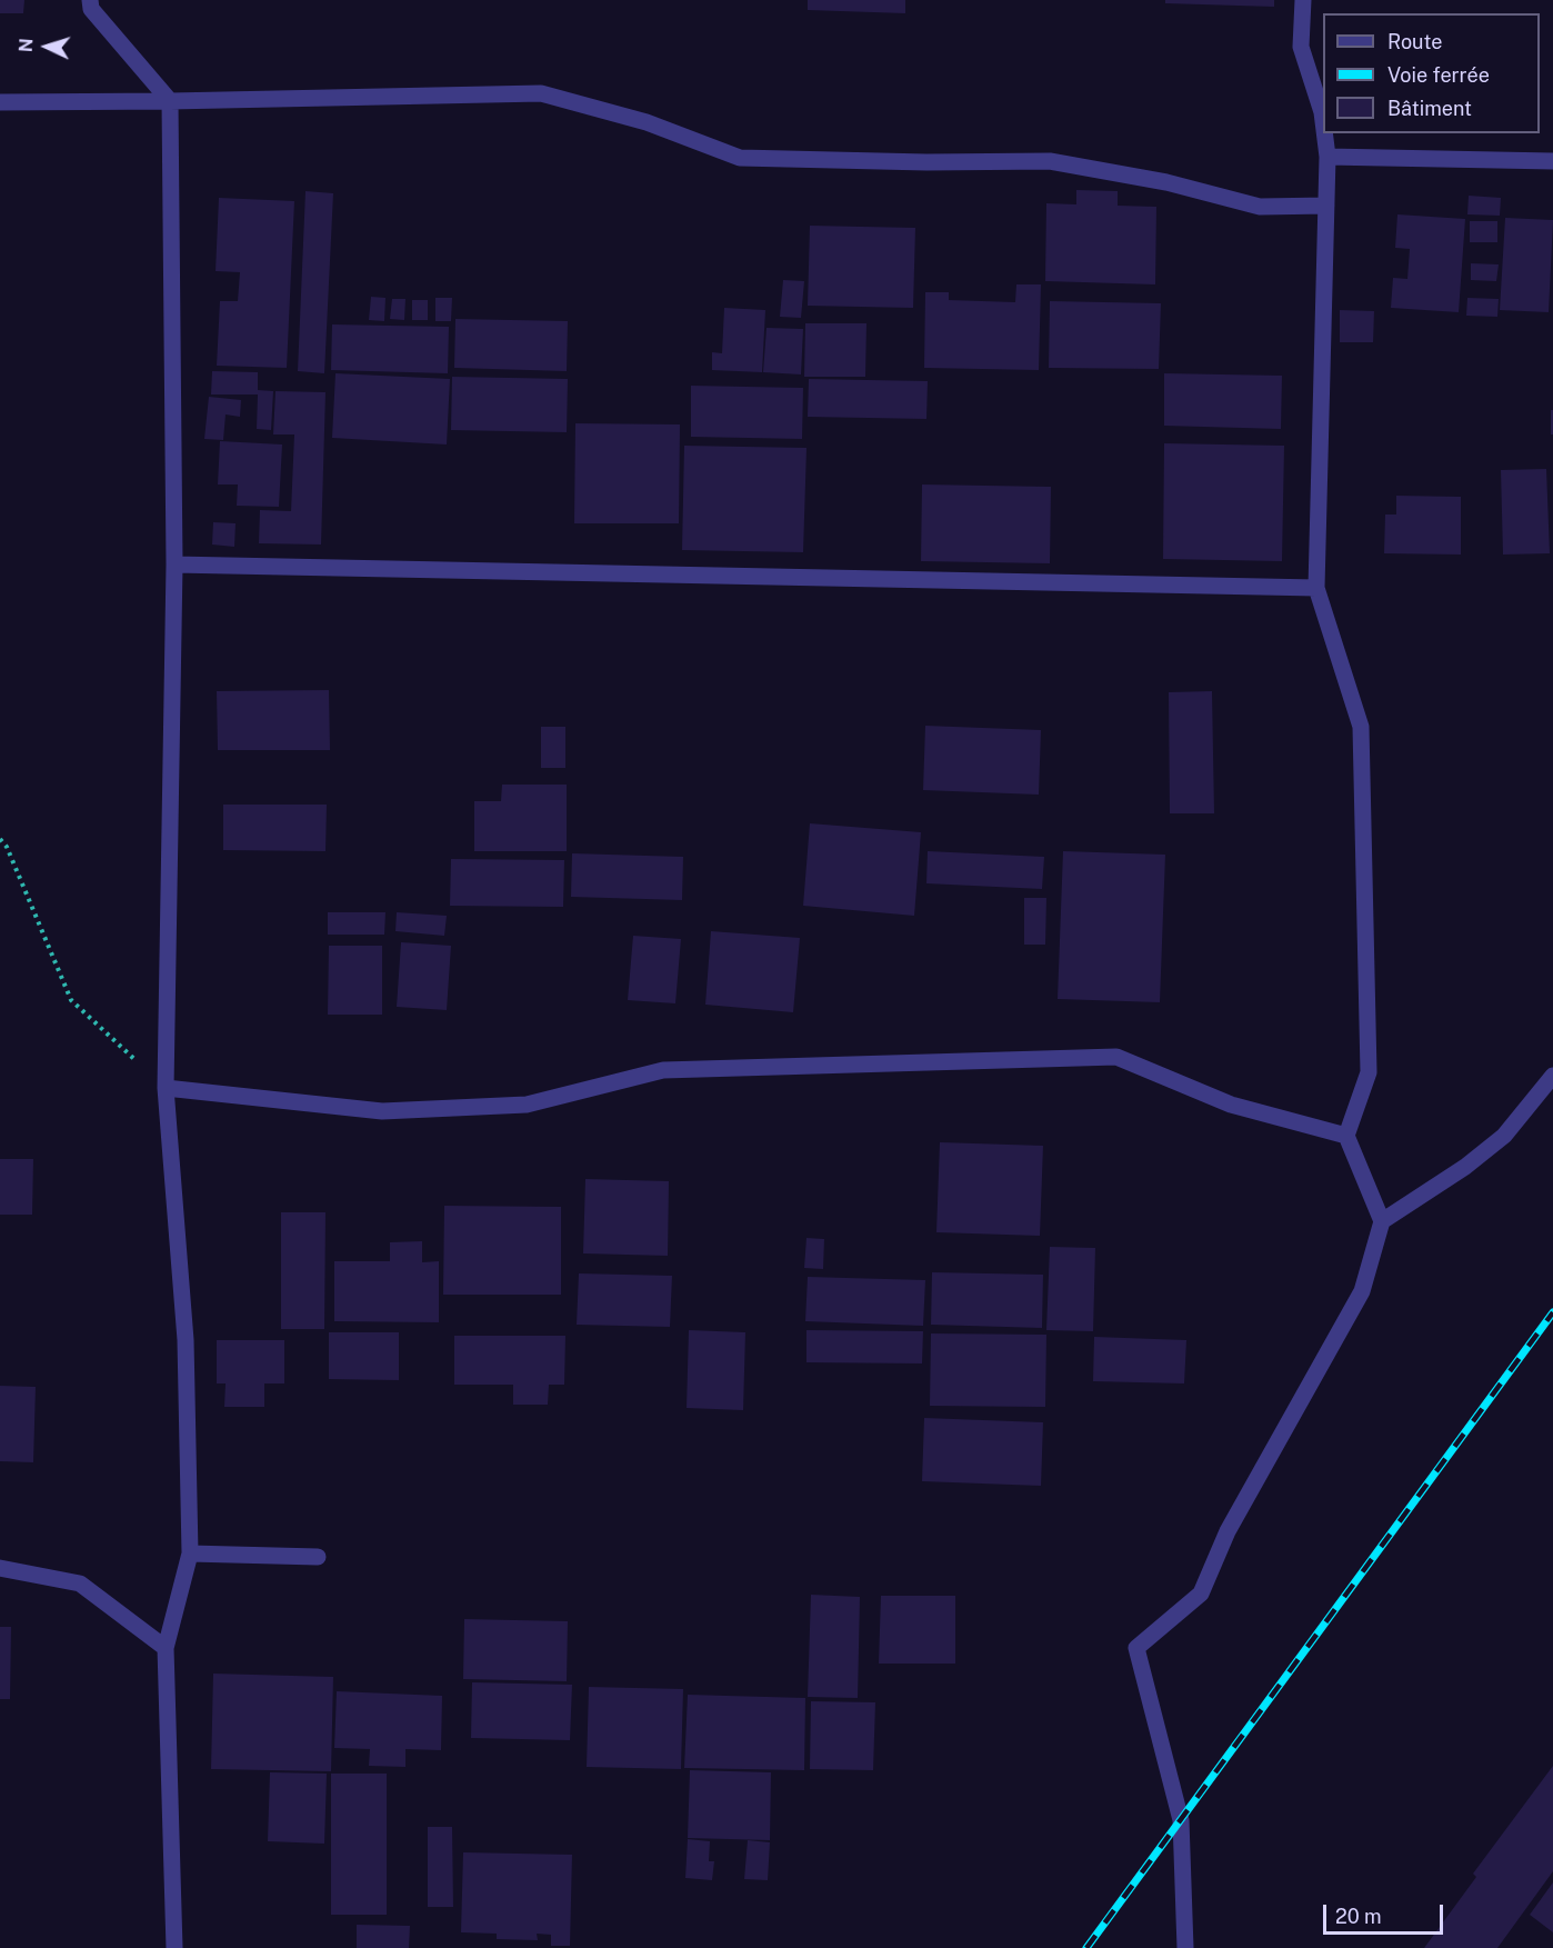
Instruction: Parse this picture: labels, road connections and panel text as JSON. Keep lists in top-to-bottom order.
{
  "legend": ["Route", "Voie ferrée", "Bâtiment"],
  "scale_bar": "20 m",
  "north": "left"
}
